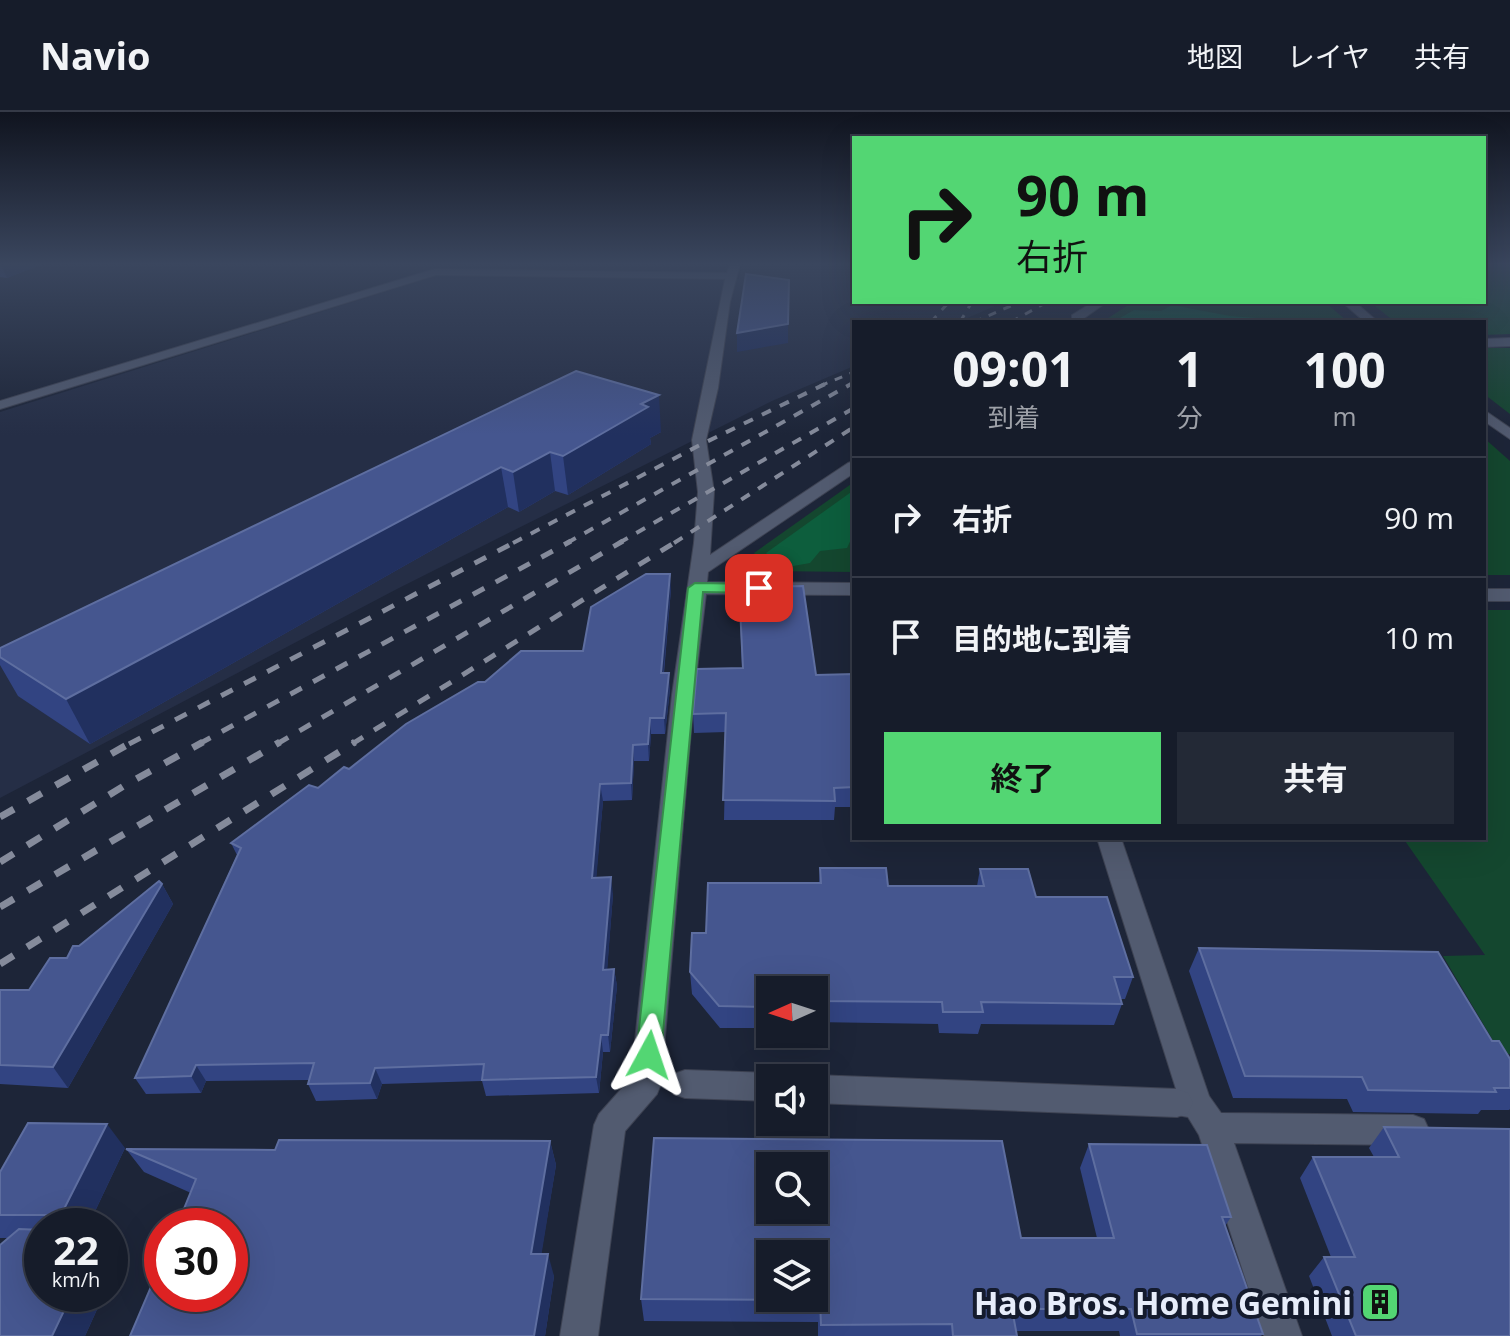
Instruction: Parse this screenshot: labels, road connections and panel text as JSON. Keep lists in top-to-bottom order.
{
  "places": {
    "building": ["Hao Bros. Home Gemini"]
  },
  "north": "left",
  "page": {
    "header": "Navio",
    "nav": ["地図", "レイヤ", "共有"],
    "turn": ["90 m", "右折"],
    "eta": [
      "09:01",
      "到着",
      "1",
      "分",
      "100",
      "m"
    ],
    "list": [
      {
        "name": "右折",
        "value": "90 m"
      },
      {
        "name": "目的地に到着",
        "value": "10 m"
      }
    ],
    "buttons": ["終了", "共有"],
    "speed": "22 km/h",
    "limit": "30"
  }
}
